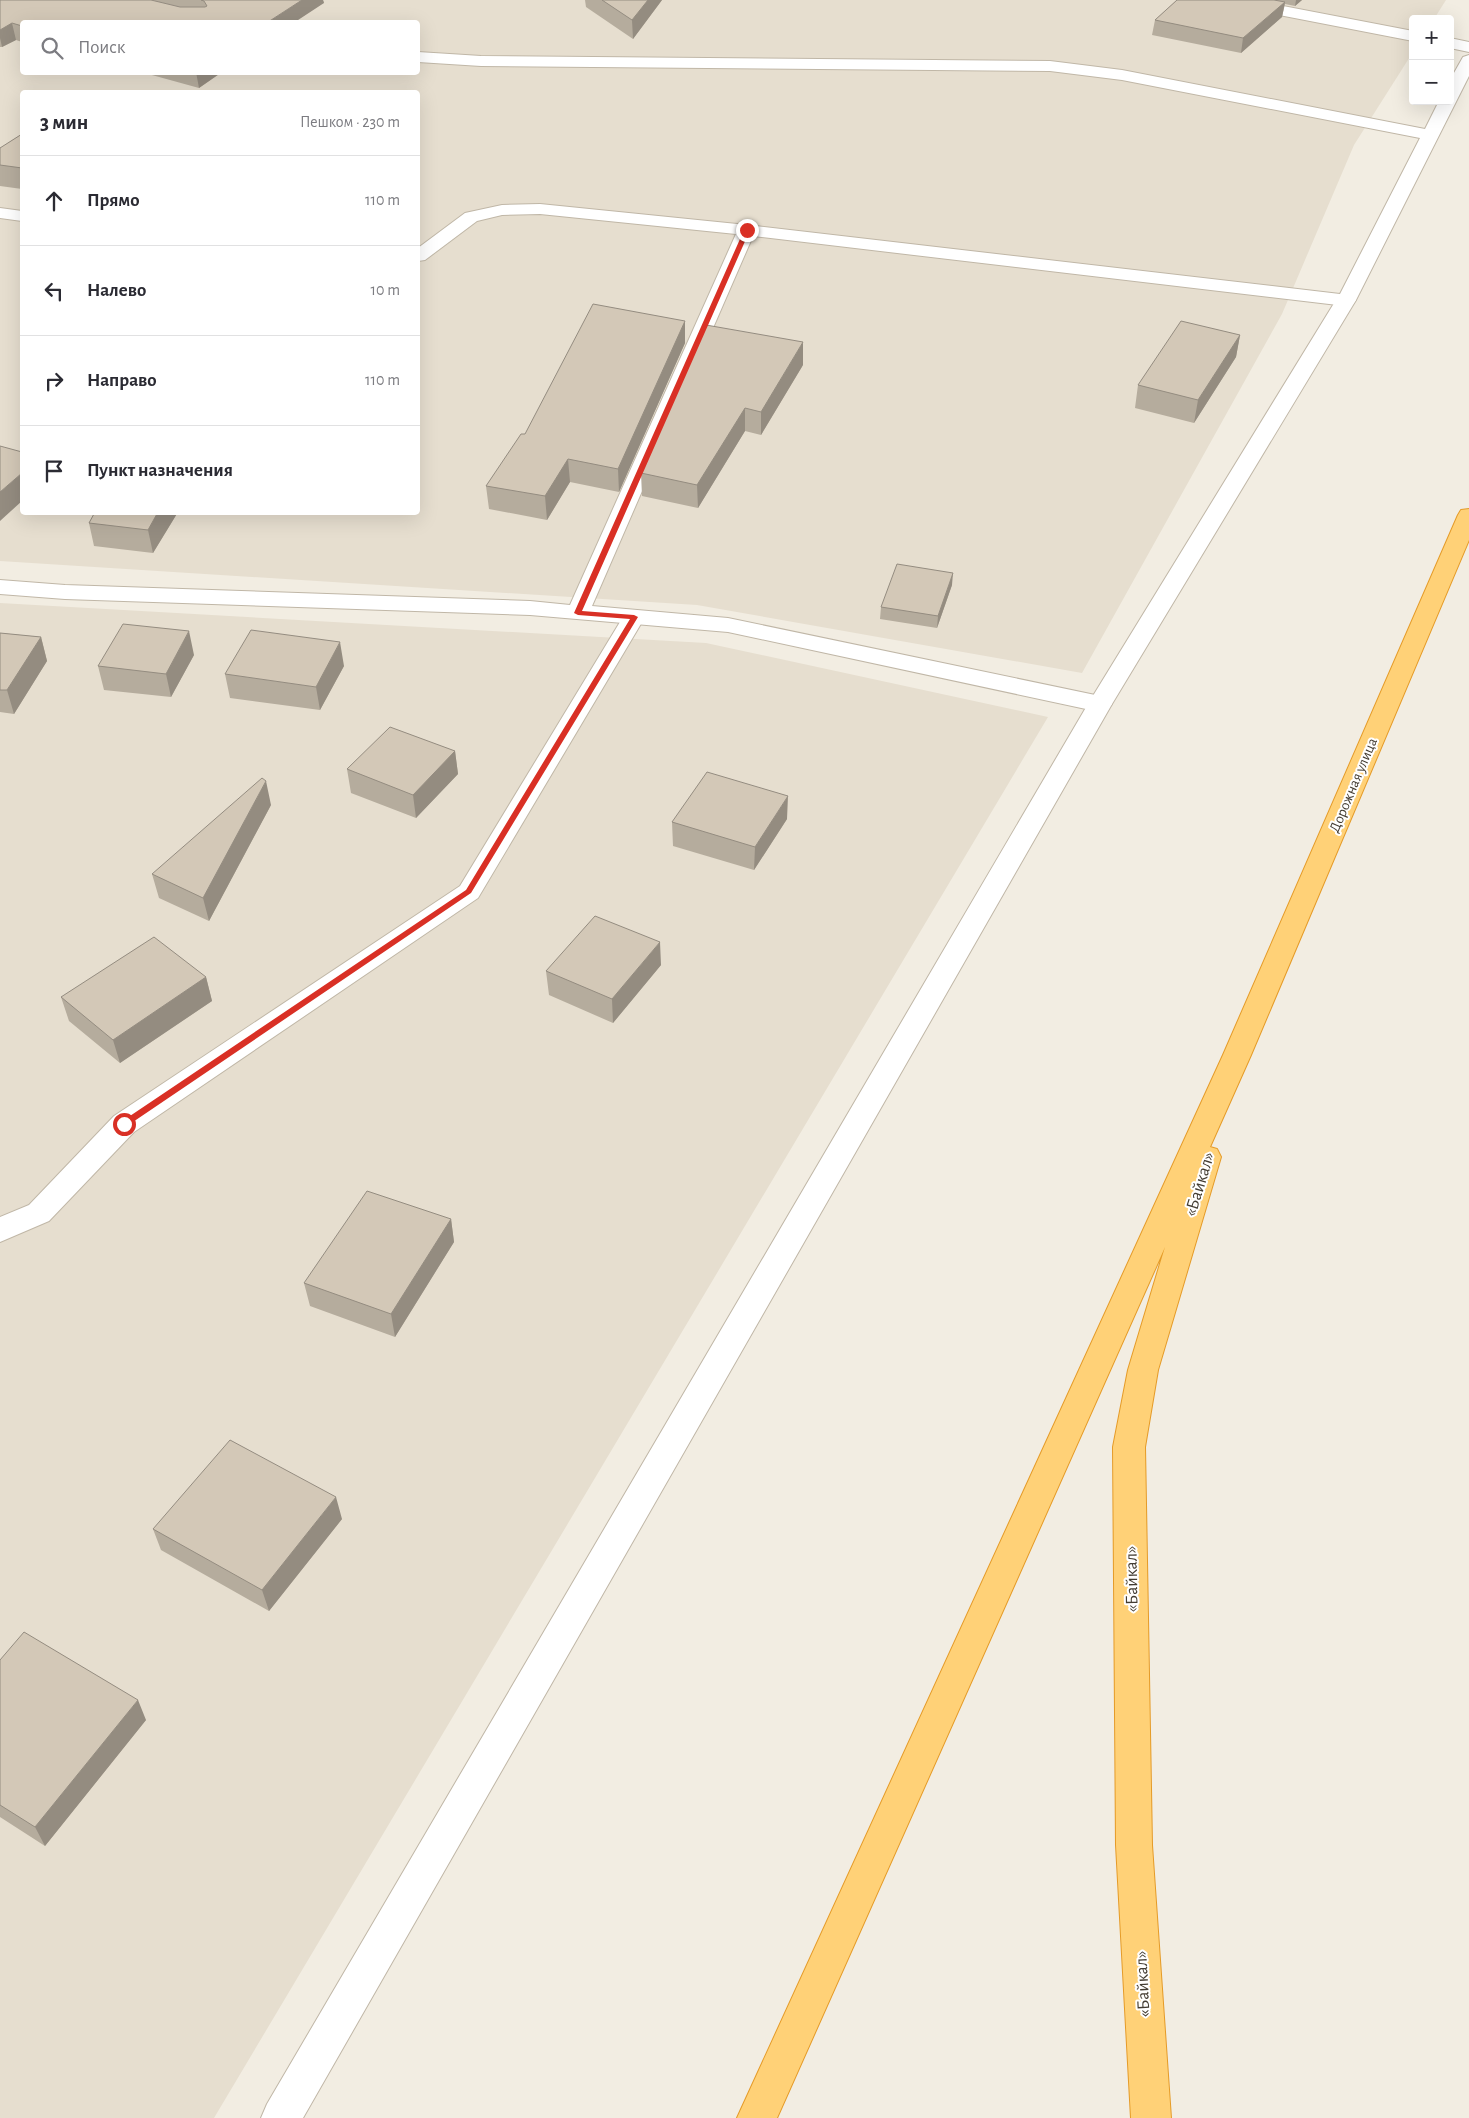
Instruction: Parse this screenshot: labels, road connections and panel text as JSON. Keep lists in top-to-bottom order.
{
  "streets": {
    "highway": ["Дорожная улица", "«Байкал»"]
  },
  "crossings": [
    ["Дорожная улица", "«Байкал»"]
  ],
  "page": {
    "map_buttons": ["+", "−"],
    "search": "Поиск",
    "heading": ["3 мин", "Пешком · 230 m"],
    "list": [
      ["Прямо", "110 m"],
      ["Налево", "10 m"],
      ["Направо", "110 m"],
      "Пункт назначения"
    ]
  }
}
